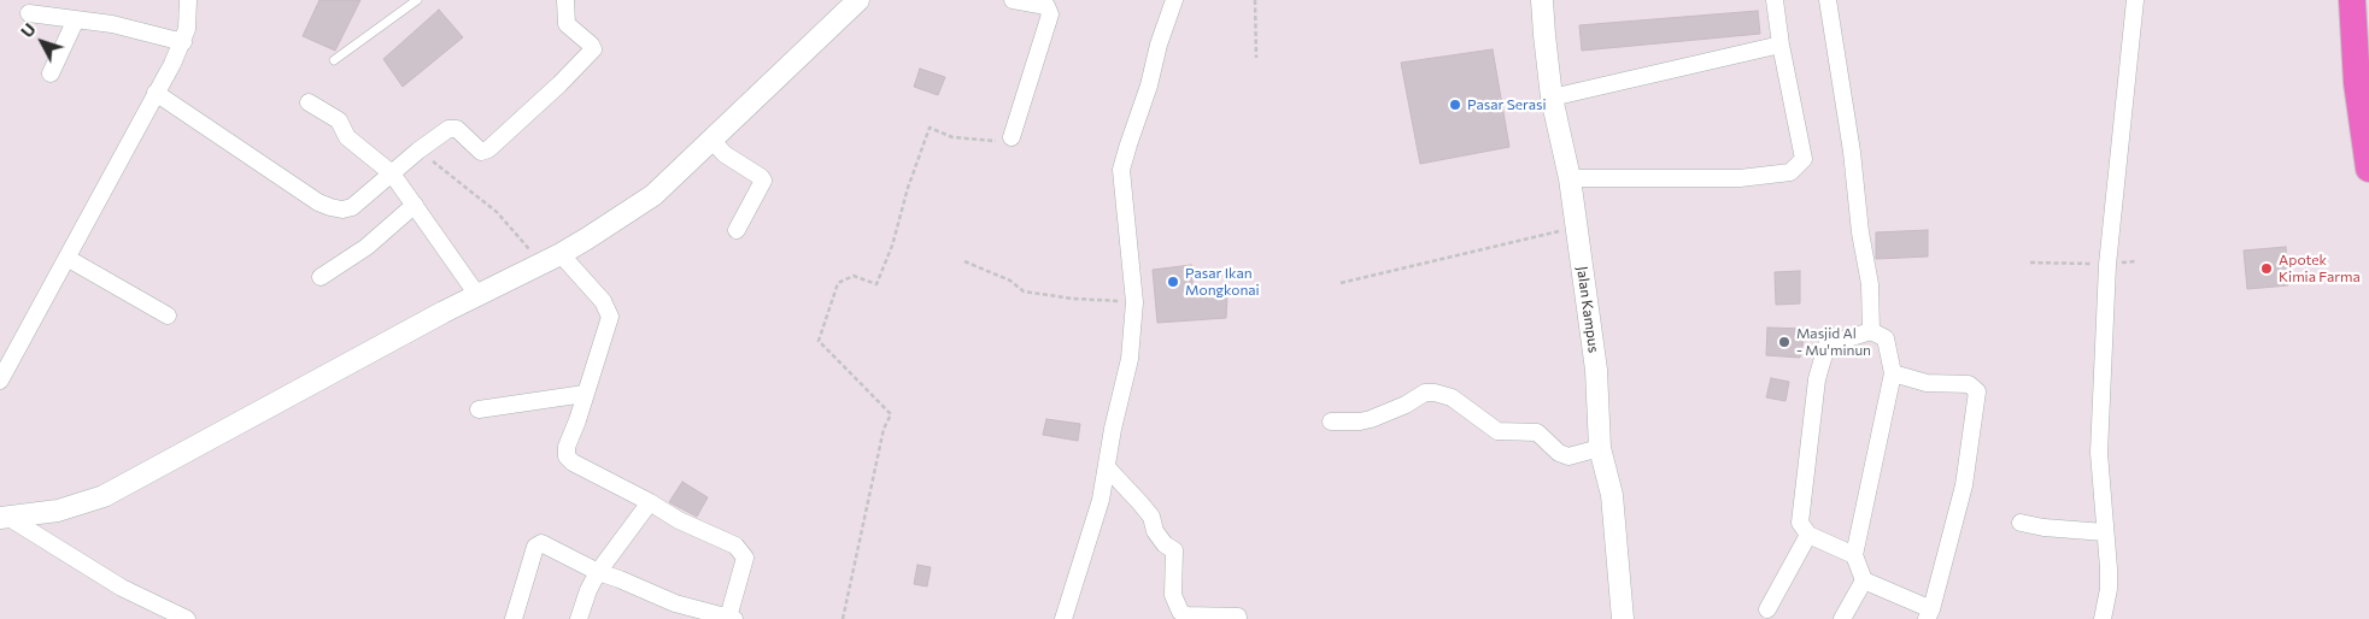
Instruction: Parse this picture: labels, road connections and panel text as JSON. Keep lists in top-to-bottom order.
{
  "streets": {
    "street": ["Jalan Kampus"]
  },
  "places": [
    "Pasar Serasi",
    "Apotek Kimia Farma",
    "Pasar Ikan Mongkonai",
    "Masjid Al - Mu'minun"
  ],
  "north": "top left"
}
